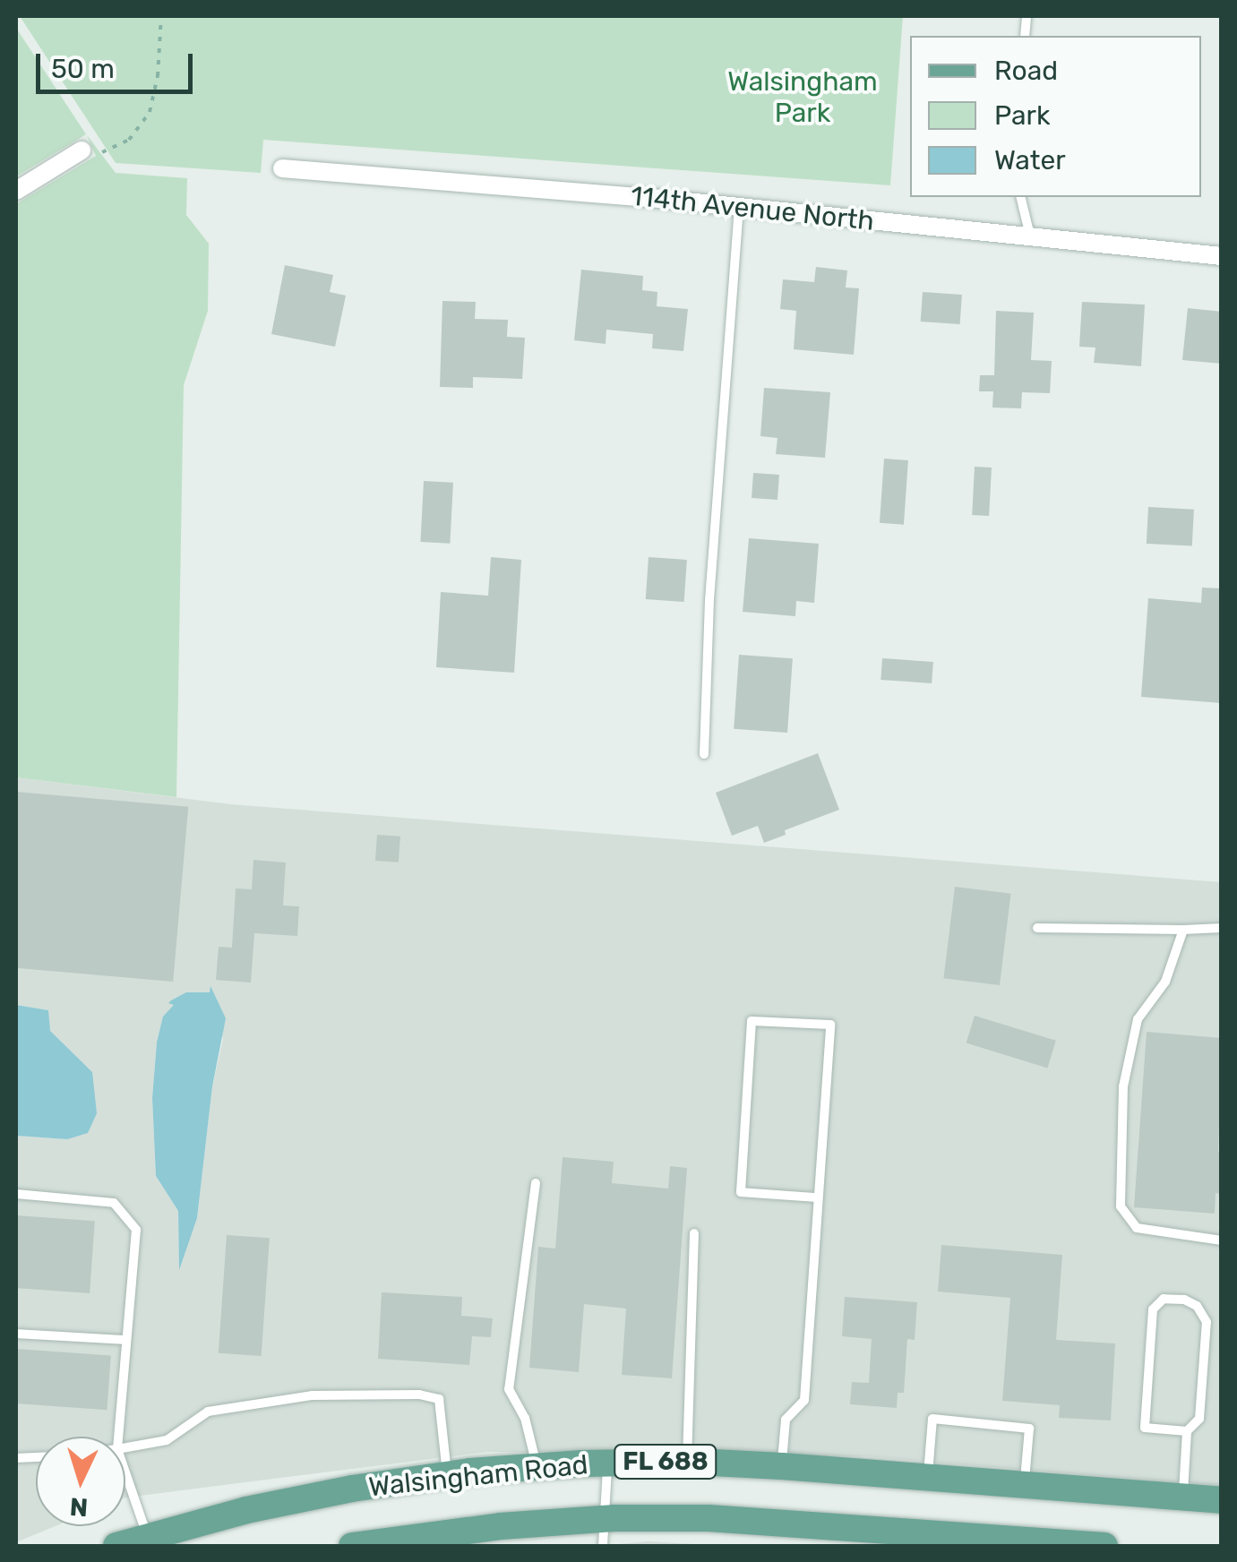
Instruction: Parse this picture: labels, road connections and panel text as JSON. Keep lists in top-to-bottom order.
{
  "streets": {
    "main road": ["FL 688", "Walsingham Road"],
    "street": ["114th Avenue North"]
  },
  "parks": ["Walsingham Park"],
  "legend": ["Road", "Park", "Water"],
  "scale_bar": "50 m",
  "north": "bottom"
}
